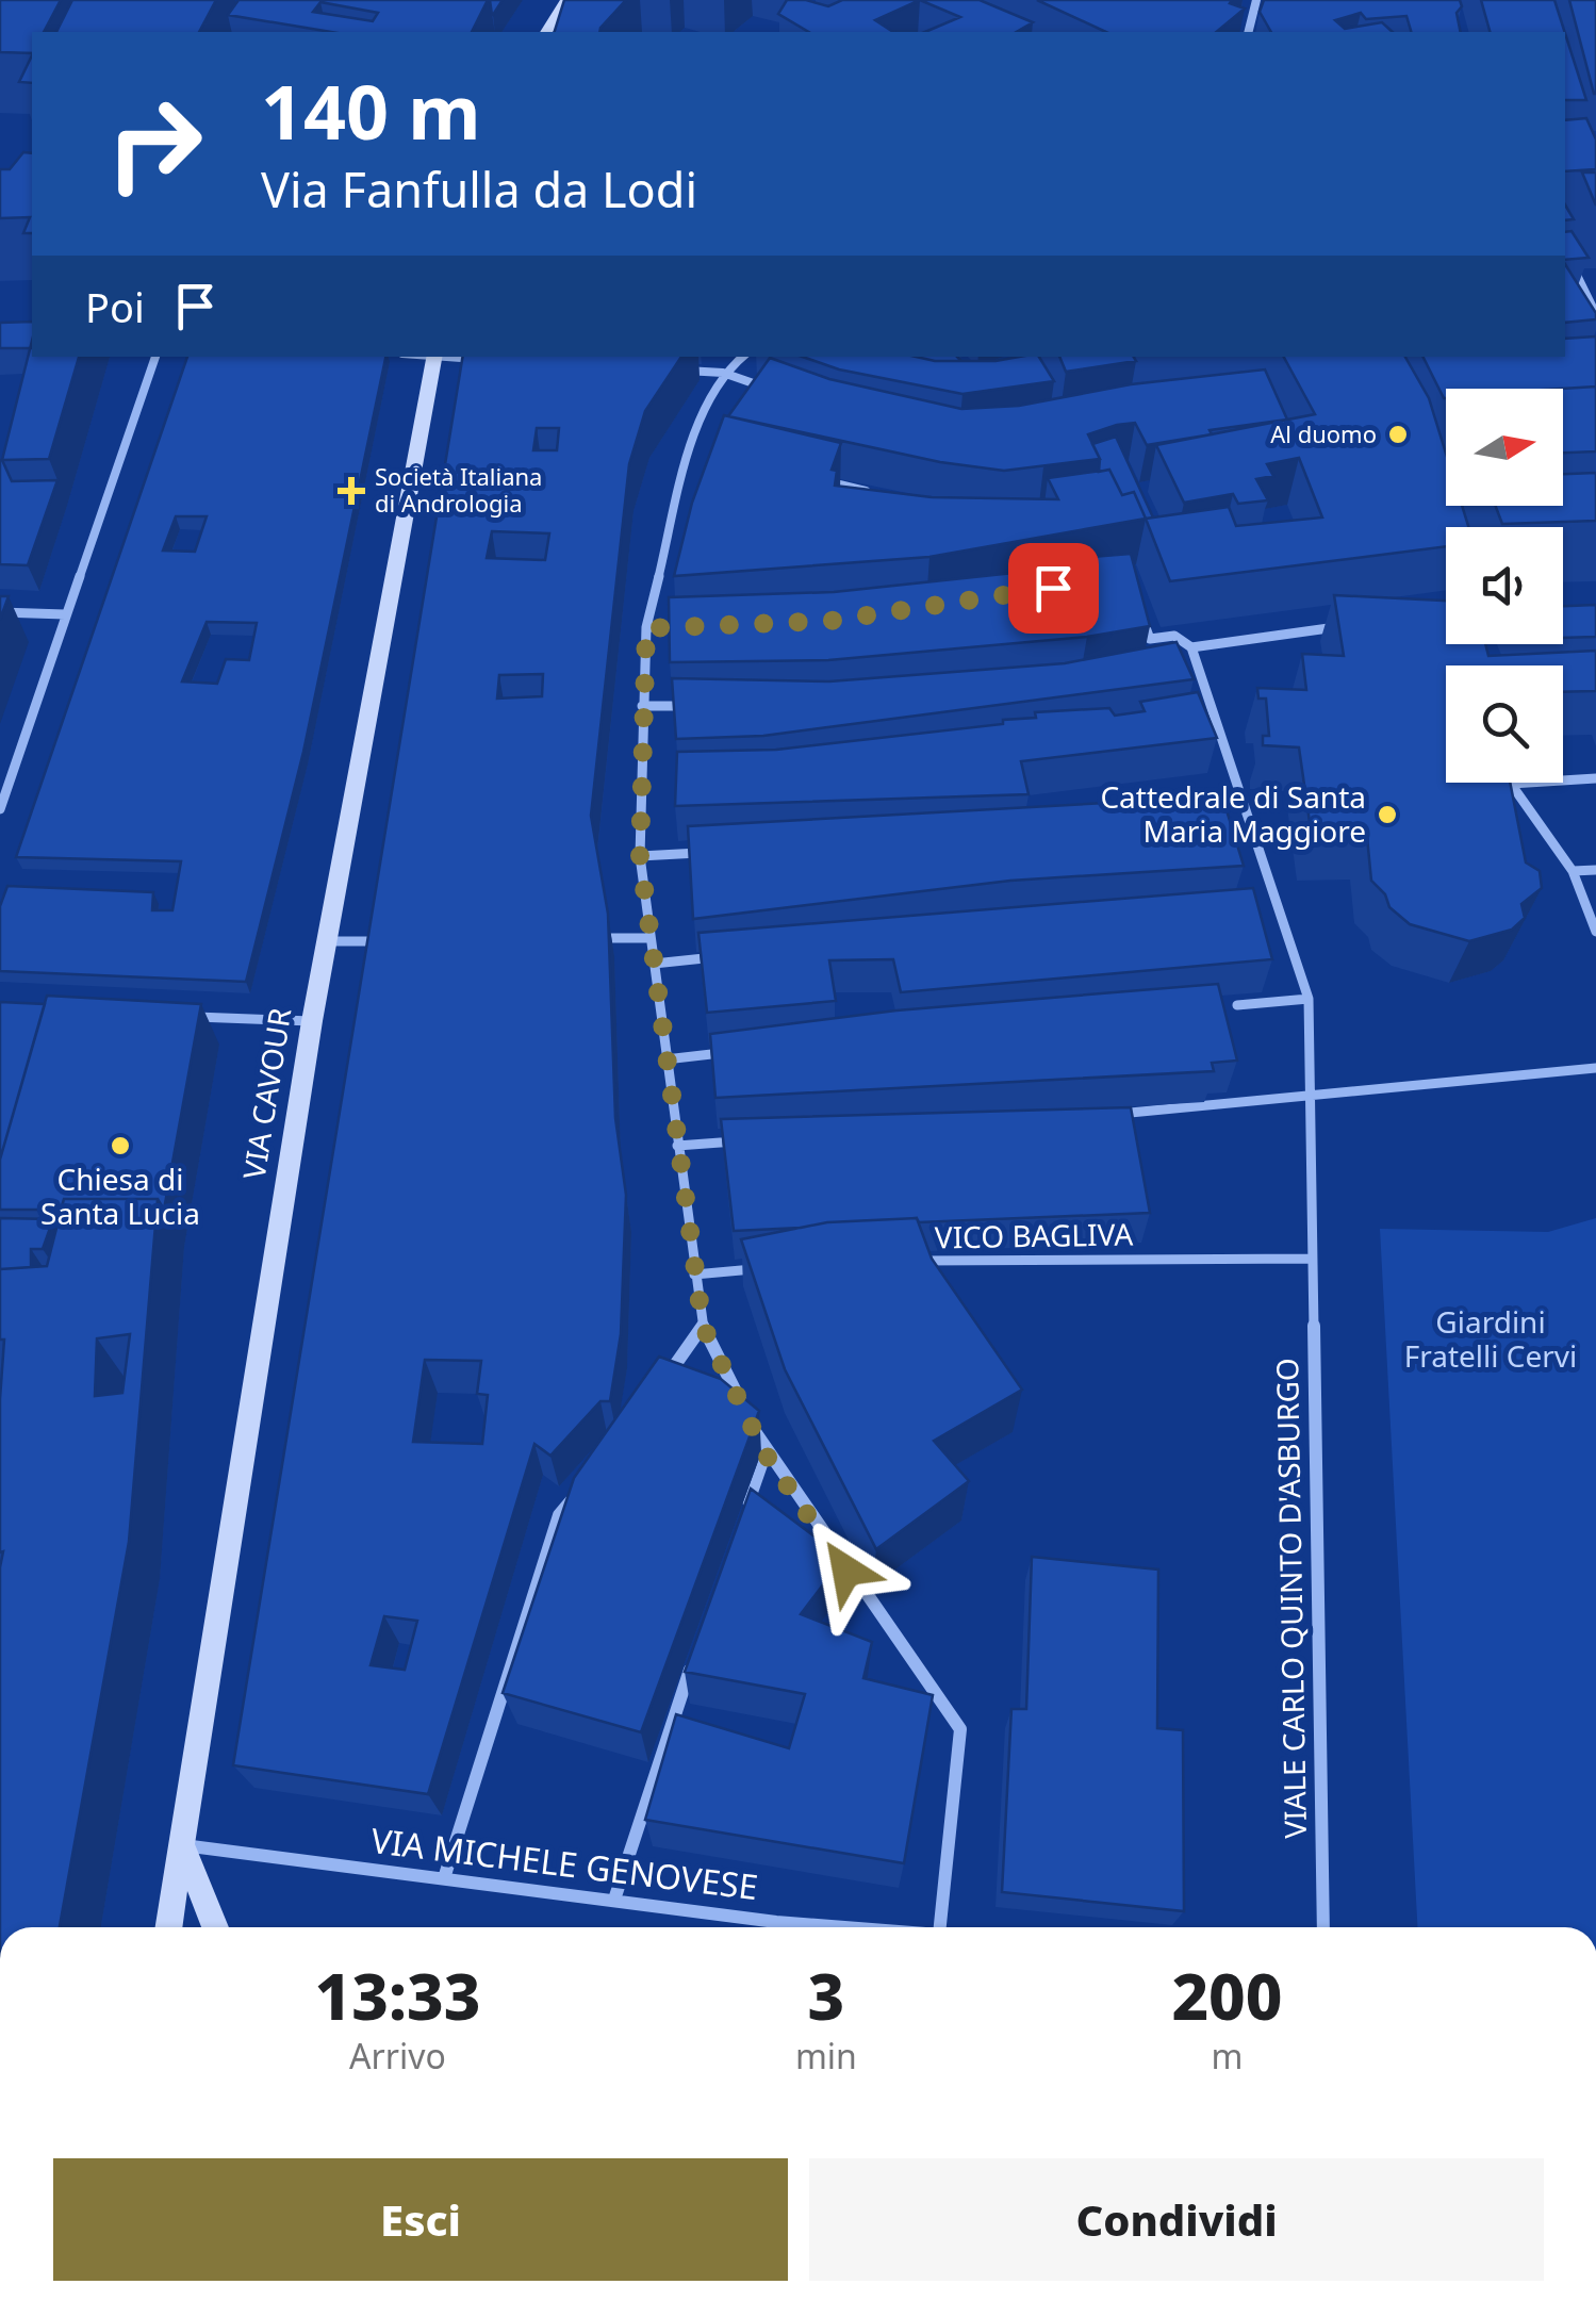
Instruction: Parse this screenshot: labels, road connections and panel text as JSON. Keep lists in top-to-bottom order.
{
  "streets": {
    "street": [
      "VIA CAVOUR",
      "VICO BAGLIVA",
      "VIALE CARLO QUINTO D'ASBURGO",
      "VIA MICHELE GENOVESE"
    ]
  },
  "crossings": [
    ["VIA CAVOUR", "VIA MICHELE GENOVESE"],
    ["VICO BAGLIVA", "VIALE CARLO QUINTO D'ASBURGO"]
  ],
  "parks": ["Giardini Fratelli Cervi"],
  "places": {
    "other": ["Al duomo", "Cattedrale di Santa Maria Maggiore", "Chiesa di Santa Lucia"],
    "health": ["Società Italiana di Andrologia"]
  },
  "north": "right",
  "page": {
    "turn": ["140 m", "Via Fanfulla da Lodi"],
    "then": "Poi",
    "eta": [
      "13:33",
      "Arrivo",
      "3",
      "min",
      "200",
      "m"
    ],
    "buttons": ["Esci", "Condividi"]
  }
}
